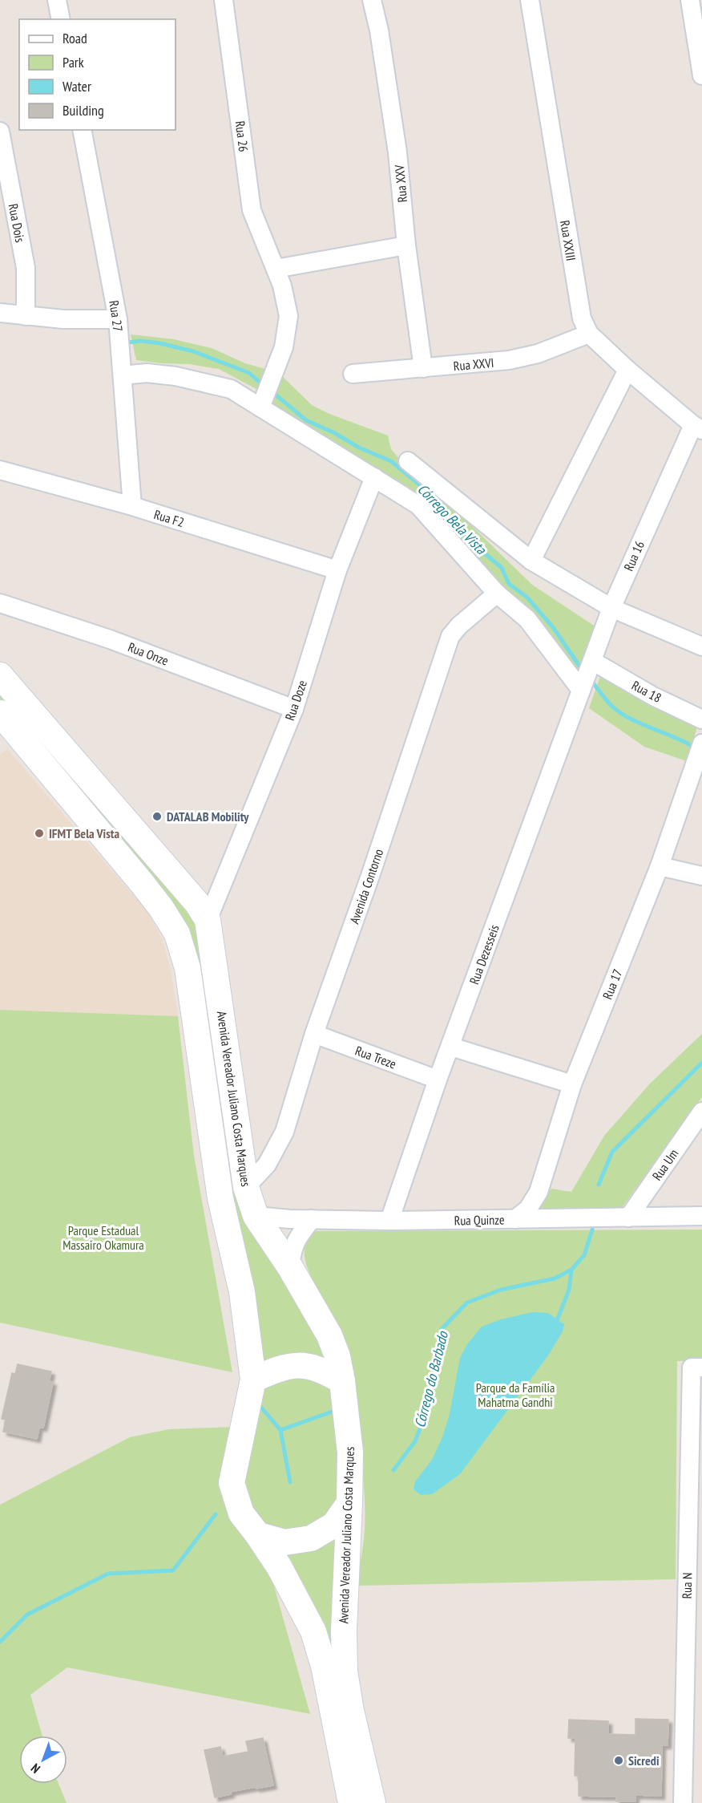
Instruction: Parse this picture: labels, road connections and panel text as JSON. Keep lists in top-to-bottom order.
{
  "streets": {
    "main road": ["Avenida Vereador Juliano Costa Marques"],
    "street": [
      "Rua 26",
      "Rua XXV",
      "Rua Dois",
      "Rua XXIII",
      "Rua 27",
      "Rua XXVI",
      "Rua F2",
      "Rua 16",
      "Rua Onze",
      "Rua 18",
      "Rua Doze",
      "Avenida Contorno",
      "Rua Dezesseis",
      "Rua 17",
      "Rua Treze",
      "Rua Um",
      "Rua Quinze",
      "Rua N"
    ]
  },
  "crossings": [
    ["Rua XXV", "Rua XXVI"],
    ["Rua XXIII", "Rua XXVI"],
    ["Rua XXIII", "Rua 16"],
    ["Rua 27", "Rua F2"],
    ["Rua F2", "Rua Doze"],
    ["Rua 16", "Rua 18"],
    ["Rua 16", "Rua Dezesseis"],
    ["Rua Onze", "Rua Doze"],
    ["Rua Doze", "Avenida Vereador Juliano Costa Marques"],
    ["Avenida Contorno", "Rua Treze"],
    ["Avenida Contorno", "Avenida Vereador Juliano Costa Marques"],
    ["Rua Dezesseis", "Rua Treze"],
    ["Rua Dezesseis", "Rua Quinze"],
    ["Rua 17", "Rua Quinze"],
    ["Avenida Vereador Juliano Costa Marques", "Rua Quinze"],
    ["Rua Um", "Rua Quinze"]
  ],
  "water": ["Córrego Bela Vista", "Córrego do Barbado"],
  "parks": ["Parque Estadual Massairo Okamura", "Parque da Família Mahatma Gandhi"],
  "places": ["DATALAB Mobility", "IFMT Bela Vista", "Sicredi"],
  "legend": [
    "Road",
    "Park",
    "Water",
    "Building"
  ],
  "north": "bottom left"
}
